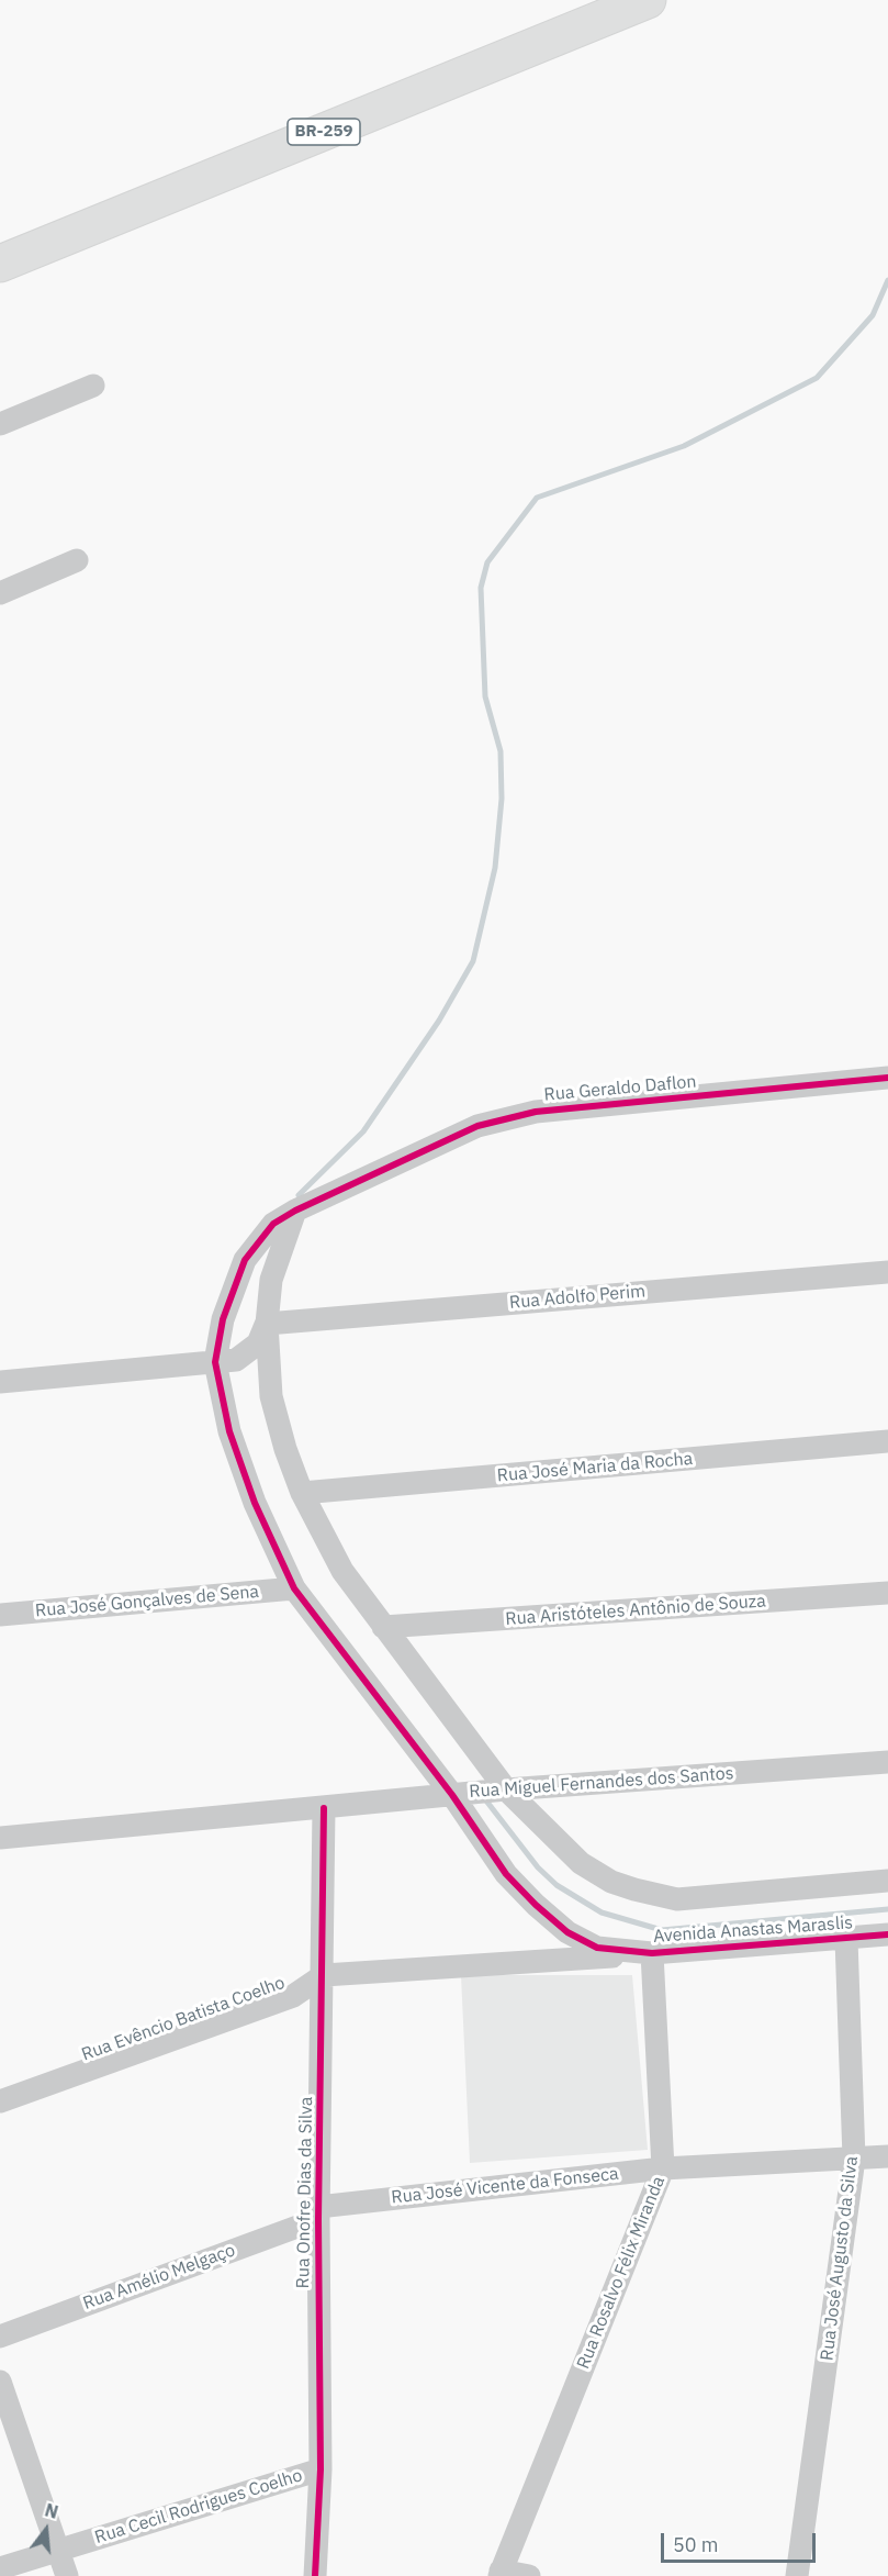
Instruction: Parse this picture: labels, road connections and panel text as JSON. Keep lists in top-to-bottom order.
{
  "streets": {
    "highway": ["BR-259"],
    "street": [
      "Rua Geraldo Daflon",
      "Rua Adolfo Perim",
      "Rua José Maria da Rocha",
      "Rua José Gonçalves de Sena",
      "Rua Aristóteles Antônio de Souza",
      "Rua Miguel Fernandes dos Santos",
      "Avenida Anastas Maraslis",
      "Rua Evêncio Batista Coelho",
      "Rua José Vicente da Fonseca",
      "Rua Onofre Dias da Silva",
      "Rua José Augusto da Silva",
      "Rua Rosalvo Félix Miranda",
      "Rua Amélio Melgaço",
      "Rua Cecil Rodrigues Coelho"
    ]
  },
  "crossings": [
    ["Rua Geraldo Daflon", "Avenida Anastas Maraslis"],
    ["Rua Adolfo Perim", "Avenida Anastas Maraslis"],
    ["Rua José Maria da Rocha", "Avenida Anastas Maraslis"],
    ["Rua José Gonçalves de Sena", "Avenida Anastas Maraslis"],
    ["Rua Aristóteles Antônio de Souza", "Avenida Anastas Maraslis"],
    ["Rua Miguel Fernandes dos Santos", "Avenida Anastas Maraslis"],
    ["Rua Miguel Fernandes dos Santos", "Rua Onofre Dias da Silva"],
    ["Avenida Anastas Maraslis", "Rua José Augusto da Silva"],
    ["Avenida Anastas Maraslis", "Rua Rosalvo Félix Miranda"],
    ["Rua Evêncio Batista Coelho", "Rua Onofre Dias da Silva"],
    ["Rua José Vicente da Fonseca", "Rua Onofre Dias da Silva"],
    ["Rua José Vicente da Fonseca", "Rua José Augusto da Silva"],
    ["Rua José Vicente da Fonseca", "Rua Rosalvo Félix Miranda"],
    ["Rua José Vicente da Fonseca", "Rua Amélio Melgaço"],
    ["Rua Onofre Dias da Silva", "Rua Amélio Melgaço"],
    ["Rua Onofre Dias da Silva", "Rua Cecil Rodrigues Coelho"]
  ],
  "scale_bar": "50 m",
  "north": "top"
}
